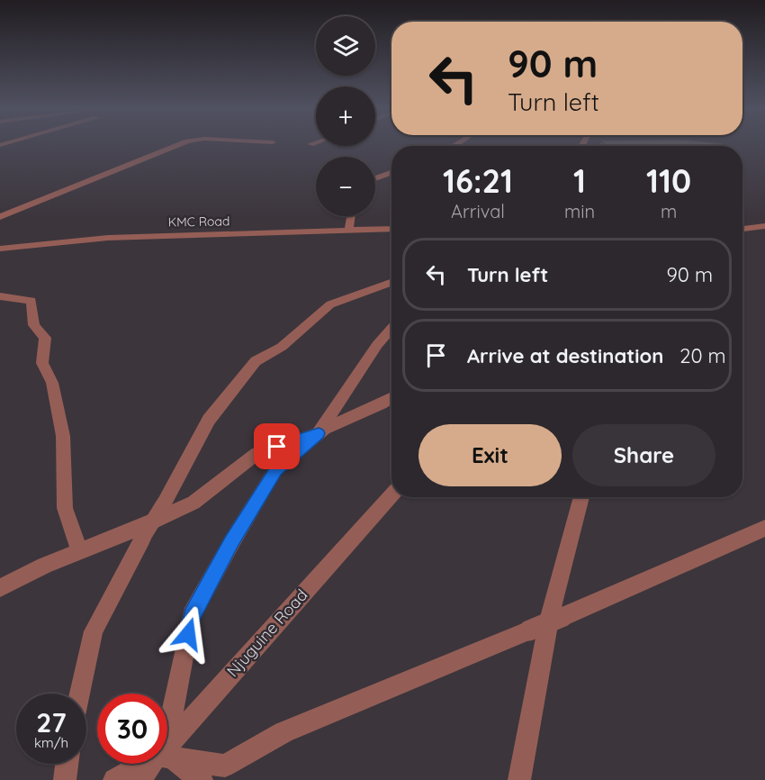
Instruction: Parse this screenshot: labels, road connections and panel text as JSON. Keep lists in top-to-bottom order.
{
  "streets": {
    "street": ["KMC Road", "Njuguine Road"]
  },
  "page": {
    "map_buttons": ["+", "−"],
    "turn": ["90 m", "Turn left"],
    "eta": [
      "16:21",
      "Arrival",
      "1",
      "min",
      "110",
      "m"
    ],
    "list": [
      {
        "name": "Turn left",
        "value": "90 m"
      },
      {
        "name": "Arrive at destination",
        "value": "20 m"
      }
    ],
    "buttons": ["Exit", "Share"],
    "speed": "27 km/h",
    "limit": "30"
  }
}
